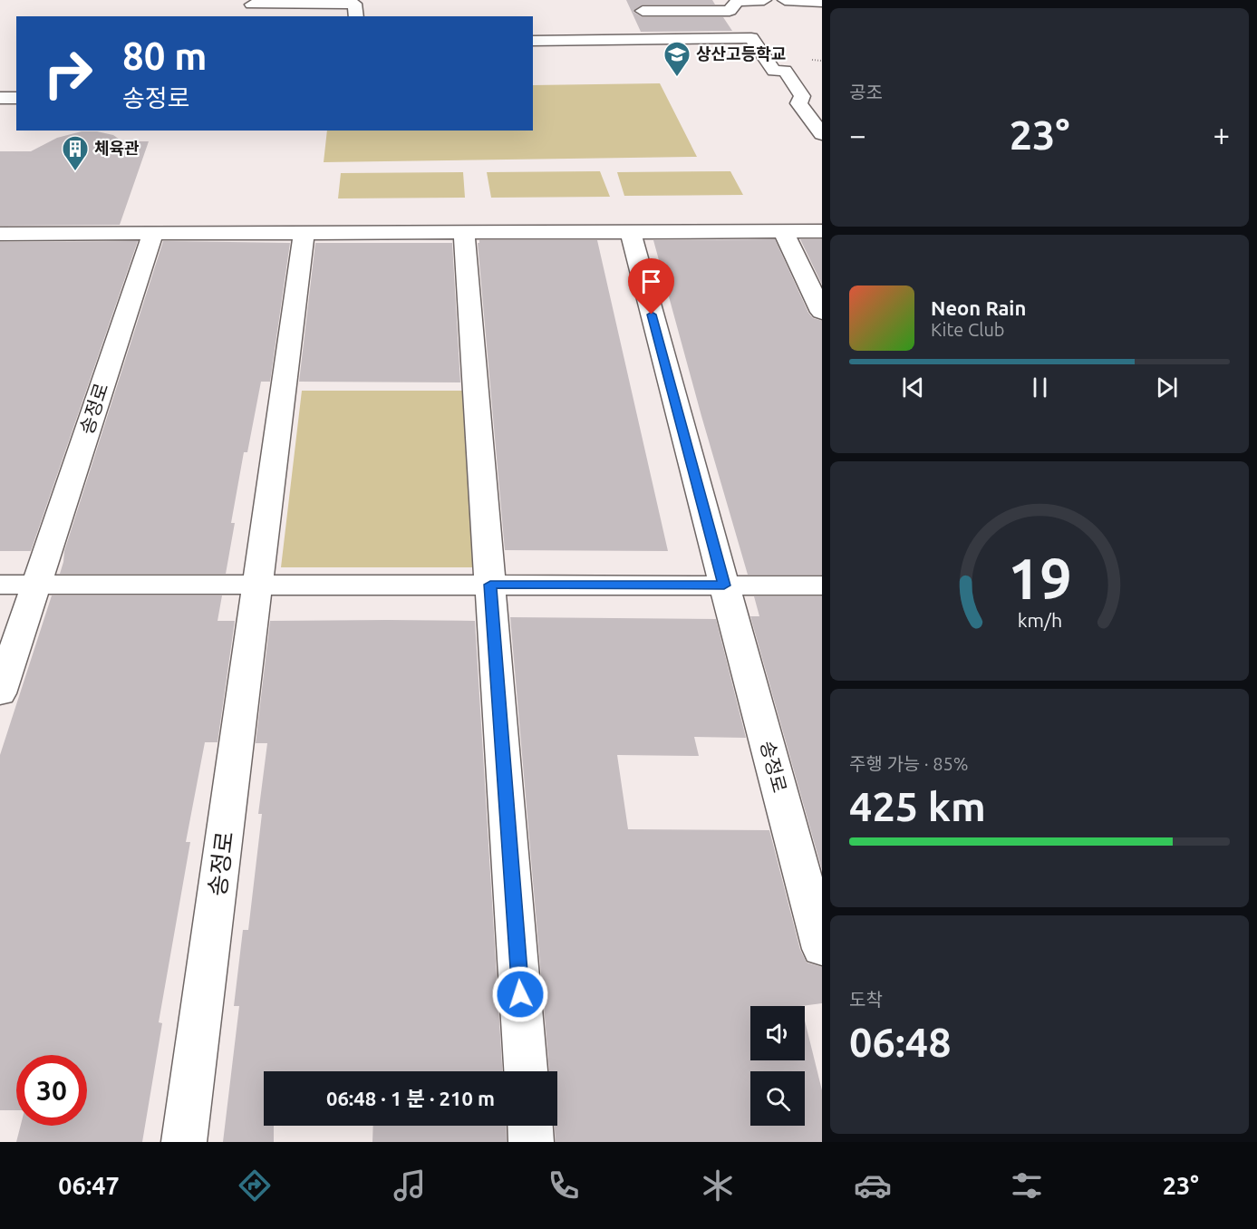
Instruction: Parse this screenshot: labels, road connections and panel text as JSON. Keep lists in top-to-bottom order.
{
  "streets": {
    "street": ["송정로"]
  },
  "places": {
    "school or university": ["상산고등학교"],
    "building": ["체육관"]
  },
  "page": {
    "tile": [
      "공조",
      ["주행 가능 · 85%", "425 km"],
      ["도착", "06:48"]
    ],
    "turn": ["80 m", "송정로"],
    "heat": ["−", "23°", "+"],
    "song": ["Neon Rain", "Kite Club"],
    "limit": "30",
    "trip": "06:48 · 1 분 · 210 m",
    "tabs": ["06:47", "23°"],
    "gauge": ["19", "km/h"]
  }
}
